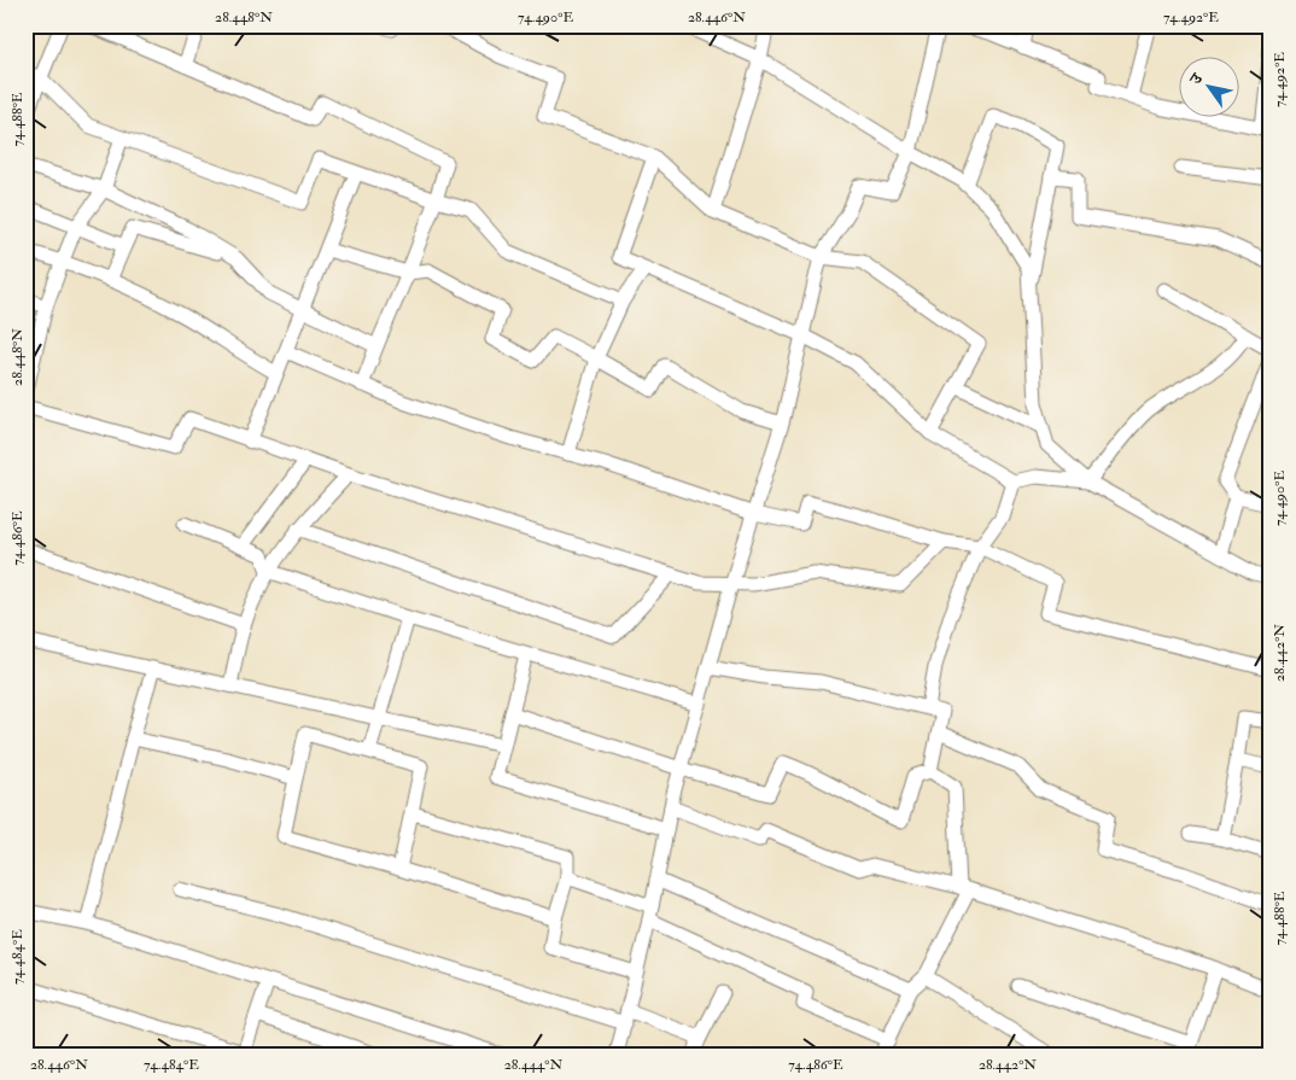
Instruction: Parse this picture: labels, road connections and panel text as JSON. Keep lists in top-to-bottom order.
{
  "north": "top left",
  "coordinates": [
    "28.448°N",
    "74.490°E",
    "28.446°N",
    "74.492°E",
    "74.488°E",
    "74.486°E",
    "28.442°N",
    "74.484°E",
    "28.444°N"
  ]
}
